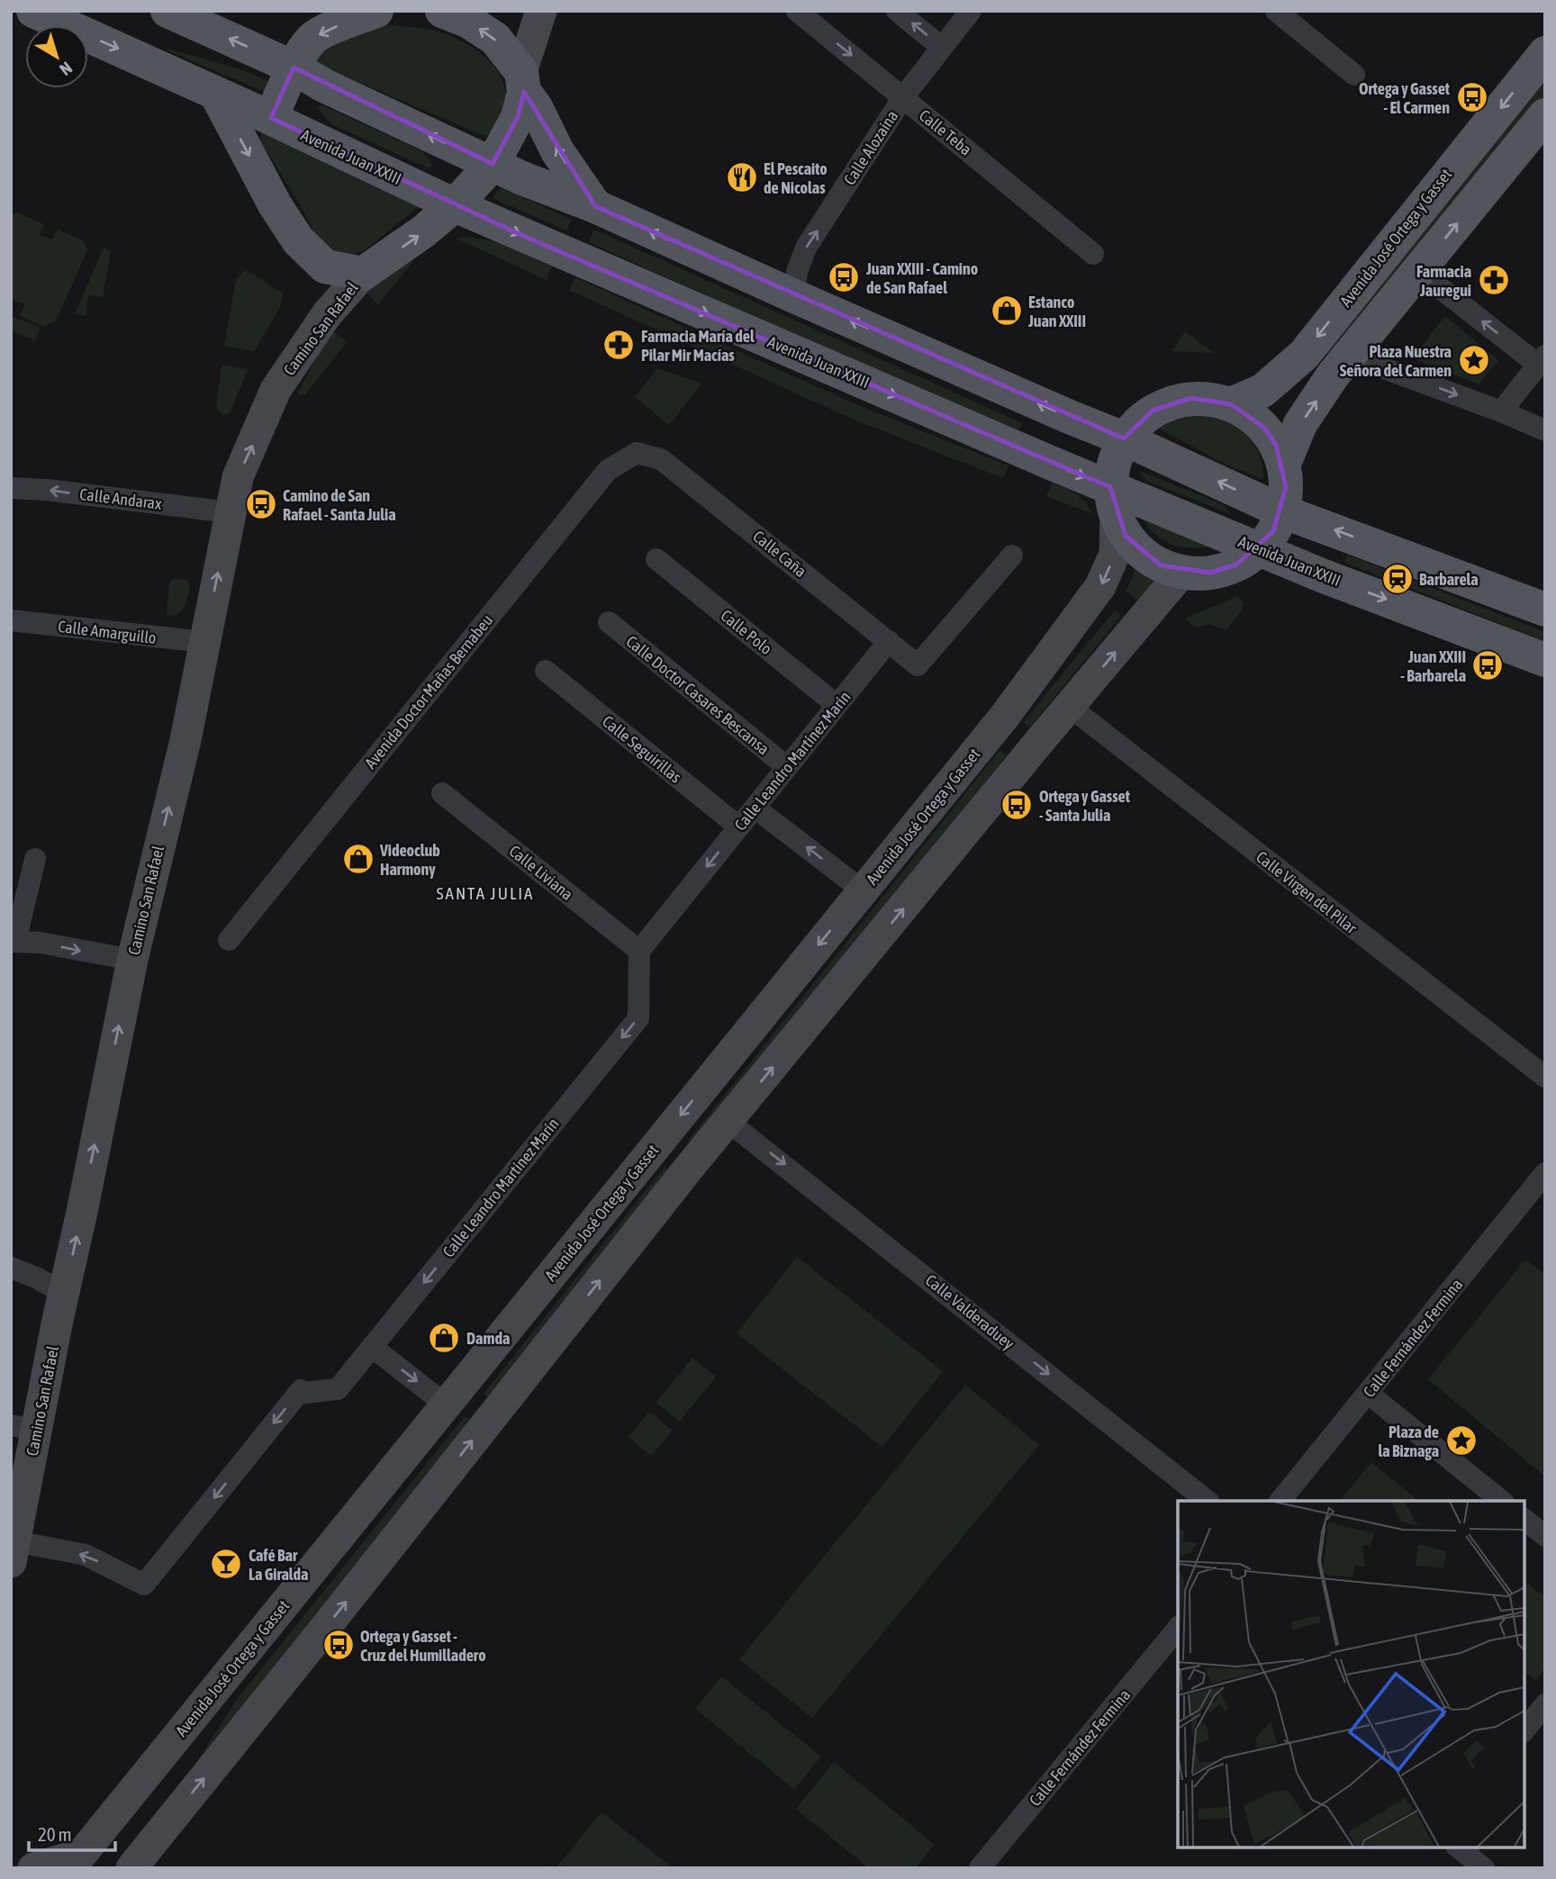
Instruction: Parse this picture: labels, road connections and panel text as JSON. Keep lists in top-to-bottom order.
{
  "streets": {
    "main road": ["Avenida Juan XXIII", "Avenida José Ortega y Gasset", "Camino San Rafael"],
    "street": [
      "Calle Teba",
      "Calle Alozaina",
      "Calle Andarax",
      "Calle Caña",
      "Calle Amarguillo",
      "Calle Polo",
      "Avenida Doctor Mañas Bernabeu",
      "Calle Doctor Casares Bescansa",
      "Calle Seguirillas",
      "Calle Leandro Martínez Marín",
      "Calle Liviana",
      "Calle Virgen del Pilar",
      "Calle Valderaduey",
      "Calle Fernández Fermina"
    ]
  },
  "crossings": [
    ["Calle Teba", "Calle Alozaina"],
    ["Avenida Juan XXIII", "Avenida José Ortega y Gasset"],
    ["Camino San Rafael", "Calle Andarax"],
    ["Camino San Rafael", "Calle Amarguillo"],
    ["Camino San Rafael", "Calle Leandro Martínez Marín"],
    ["Calle Caña", "Avenida Doctor Mañas Bernabeu"],
    ["Calle Caña", "Calle Leandro Martínez Marín"],
    ["Calle Polo", "Calle Leandro Martínez Marín"],
    ["Calle Doctor Casares Bescansa", "Calle Leandro Martínez Marín"],
    ["Calle Seguirillas", "Calle Leandro Martínez Marín"],
    ["Calle Leandro Martínez Marín", "Calle Liviana"]
  ],
  "one_way": [
    "Calle Alozaina",
    "Camino San Rafael",
    "Calle Andarax",
    "Calle Leandro Martínez Marín",
    "Calle Valderaduey"
  ],
  "districts": ["SANTA JULIA"],
  "places": {
    "bus stop": [
      "Ortega y Gasset - El Carmen",
      "Juan XXIII - Camino de San Rafael",
      "Camino de San Rafael - Santa Julia",
      "Juan XXIII - Barbarela",
      "Ortega y Gasset - Santa Julia",
      "Ortega y Gasset - Cruz del Humilladero"
    ],
    "restaurant": ["El Pescaito de Nicolas"],
    "pharmacy": ["Farmacia Jauregui", "Farmacia María del Pilar Mir Macías"],
    "shop": ["Estanco Juan XXIII", "Videoclub Harmony", "Damda"],
    "place": ["Plaza Nuestra Señora del Carmen", "Plaza de la Biznaga"],
    "station": ["Barbarela"],
    "bar": ["Café Bar La Giralda"]
  },
  "scale_bar": "20 m",
  "north": "bottom right"
}
